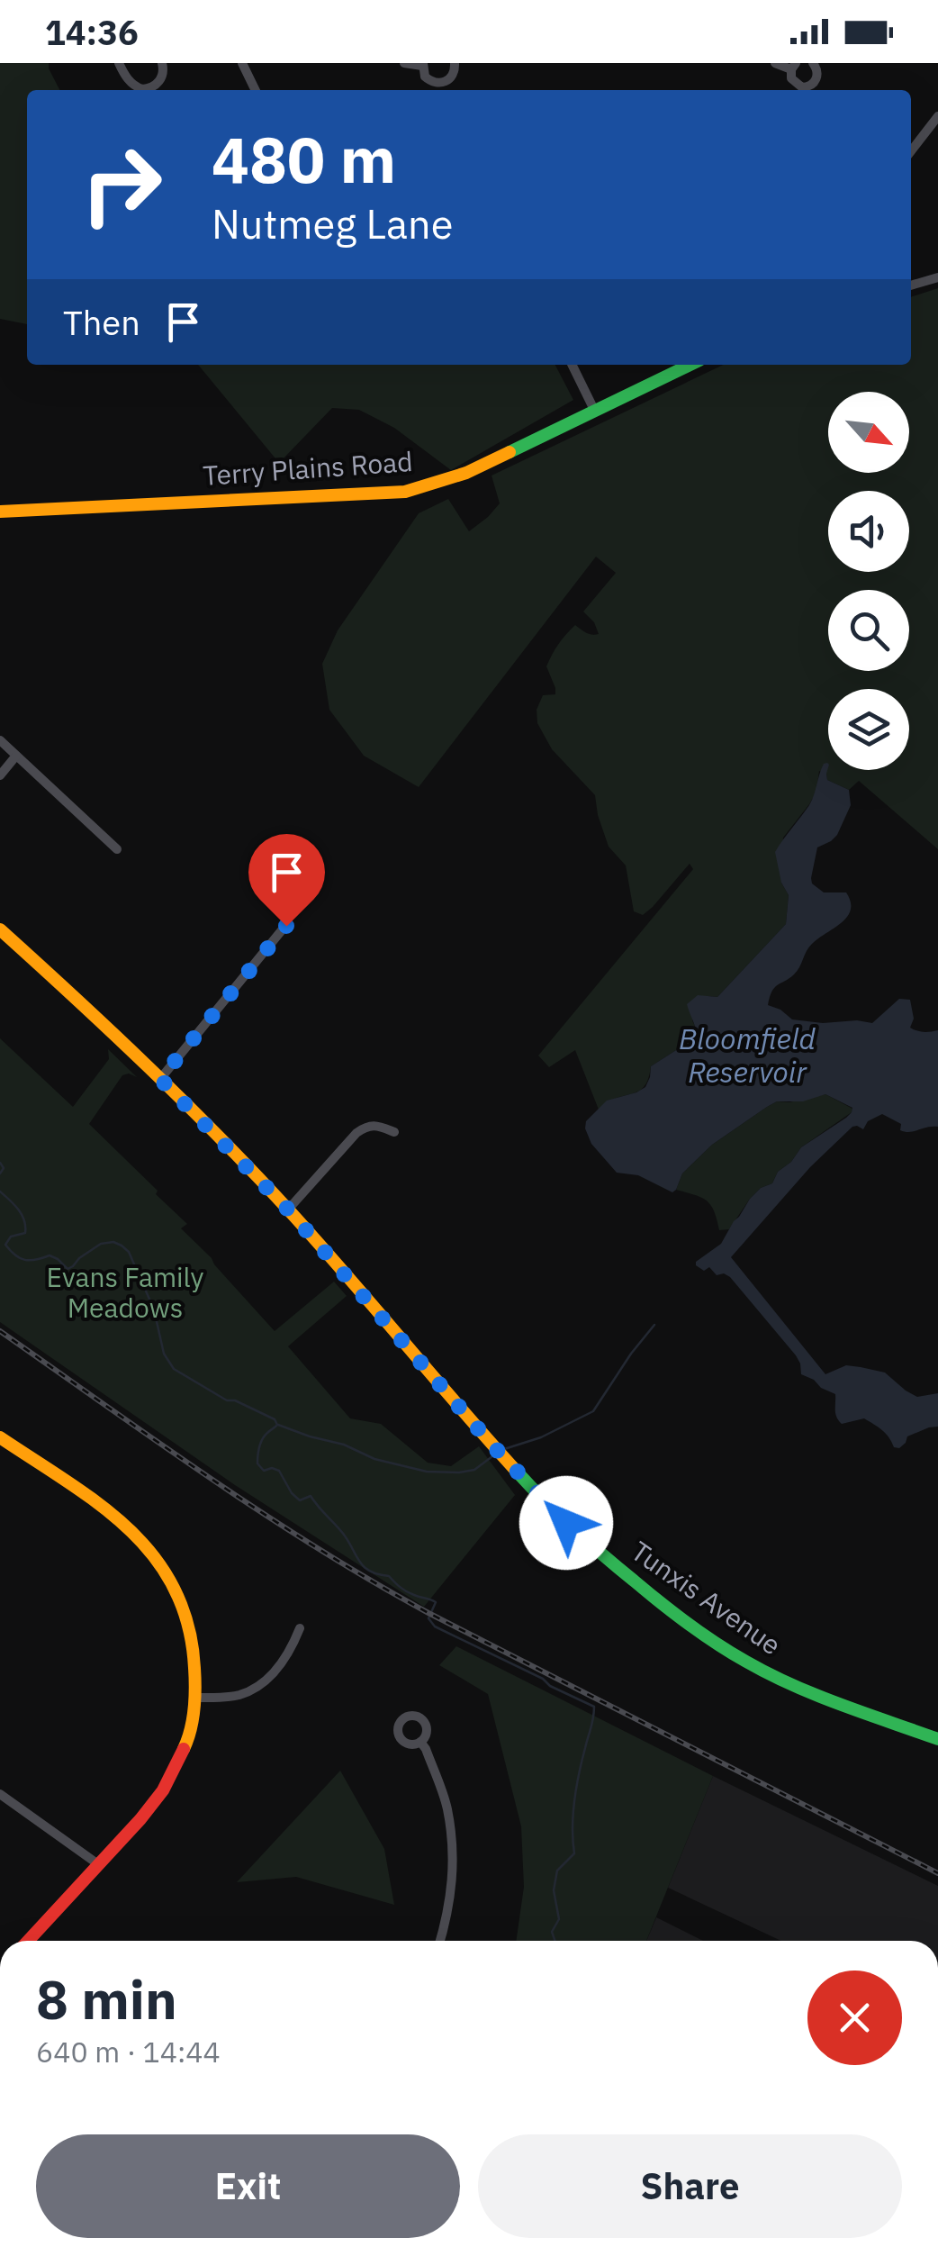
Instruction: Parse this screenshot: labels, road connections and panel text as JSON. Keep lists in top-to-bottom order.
{
  "streets": {
    "street": ["Terry Plains Road", "Tunxis Avenue"]
  },
  "water": ["Bloomfield Reservoir"],
  "parks": ["Evans Family Meadows"],
  "north": "bottom right",
  "page": {
    "status": "14:36",
    "turn": ["480 m", "Nutmeg Lane"],
    "then": "Then",
    "heading": ["8 min", "640 m · 14:44"],
    "buttons": ["Exit", "Share"]
  }
}
